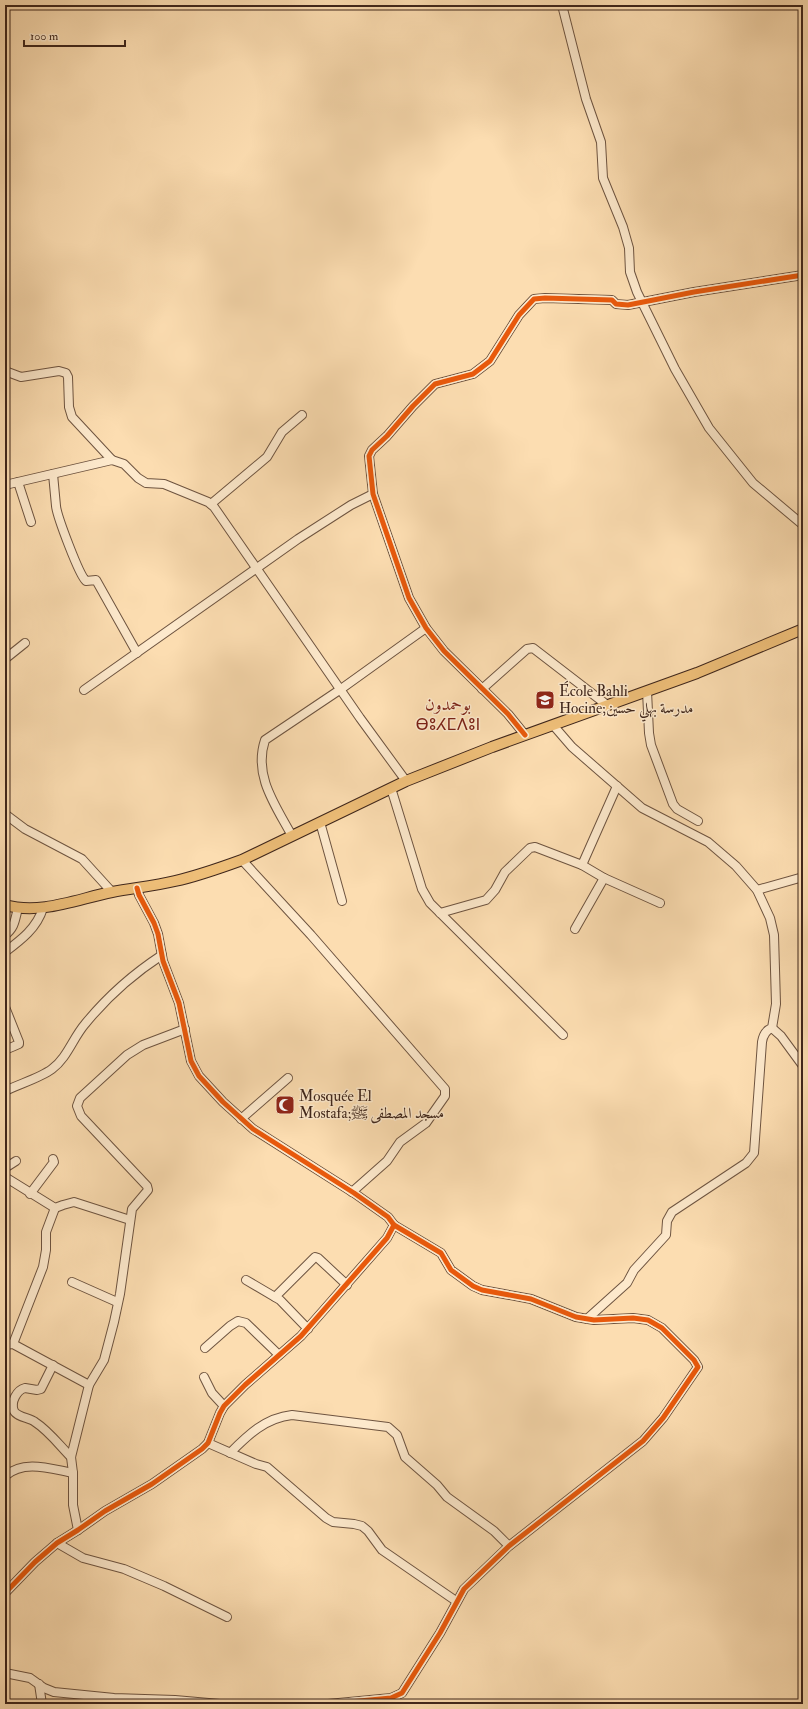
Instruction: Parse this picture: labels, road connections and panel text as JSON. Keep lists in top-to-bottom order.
{
  "districts": ["بوحمدون ⴱⵓⵃⵎⴷⵓⵏ"],
  "places": {
    "school or university": ["École Bahli Hocine;مدرسة بهلي حسين"],
    "mosque": ["Mosquée El Mostafa;مسجد المصطفى ﷺ"]
  },
  "scale_bar": "100 m"
}
